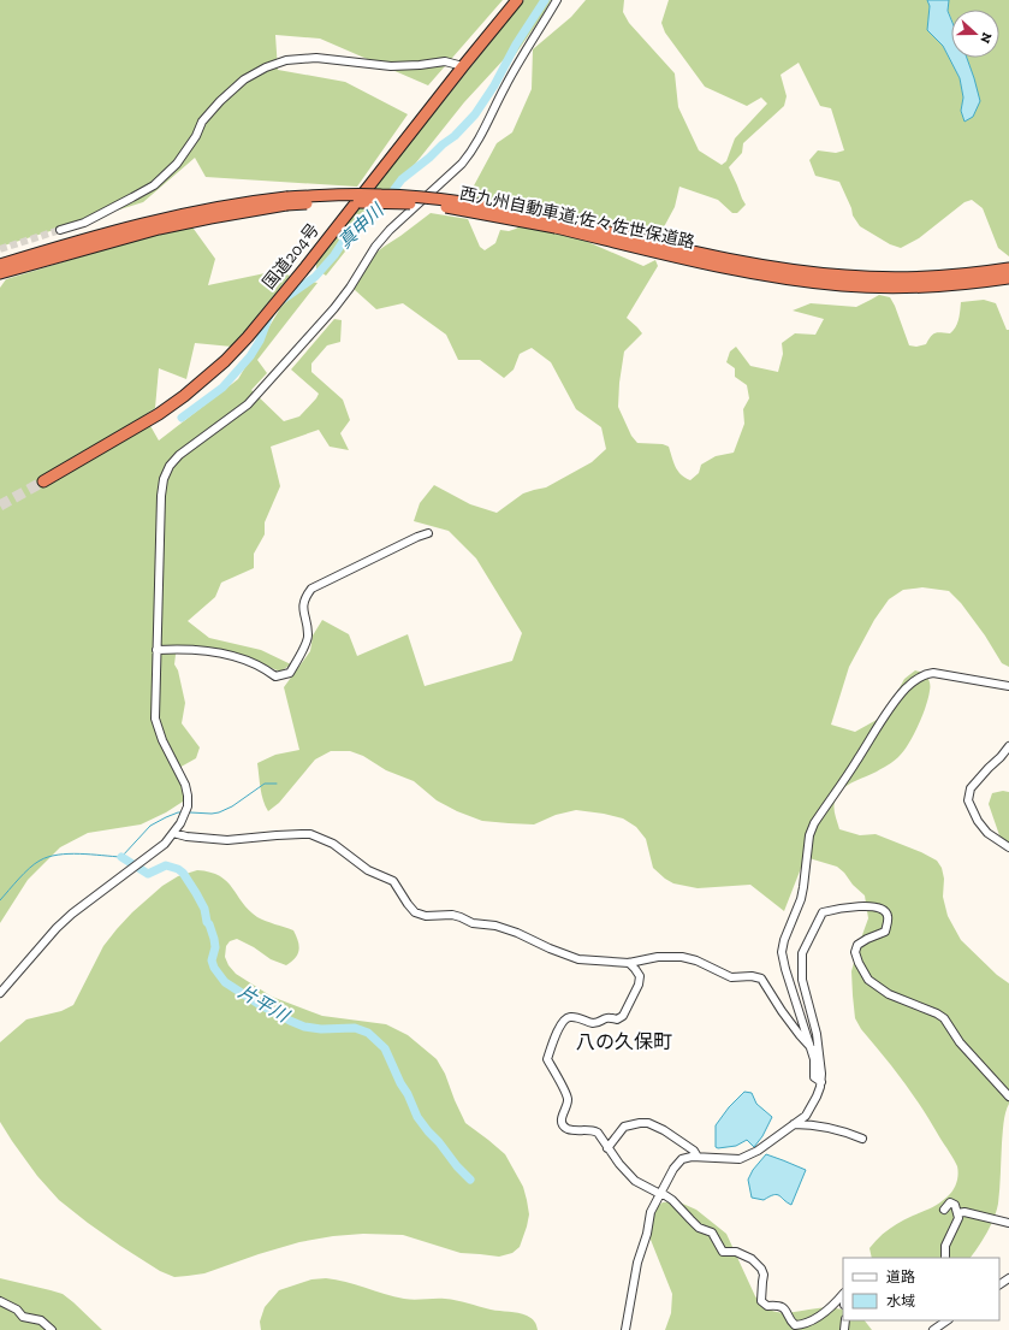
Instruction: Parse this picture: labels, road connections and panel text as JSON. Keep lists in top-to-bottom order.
{
  "streets": {
    "highway": ["西九州自動車道;佐々佐世保道路", "国道204号"]
  },
  "districts": ["八の久保町"],
  "water": ["真申川", "片平川"],
  "legend": ["道路", "水域"],
  "north": "right"
}
